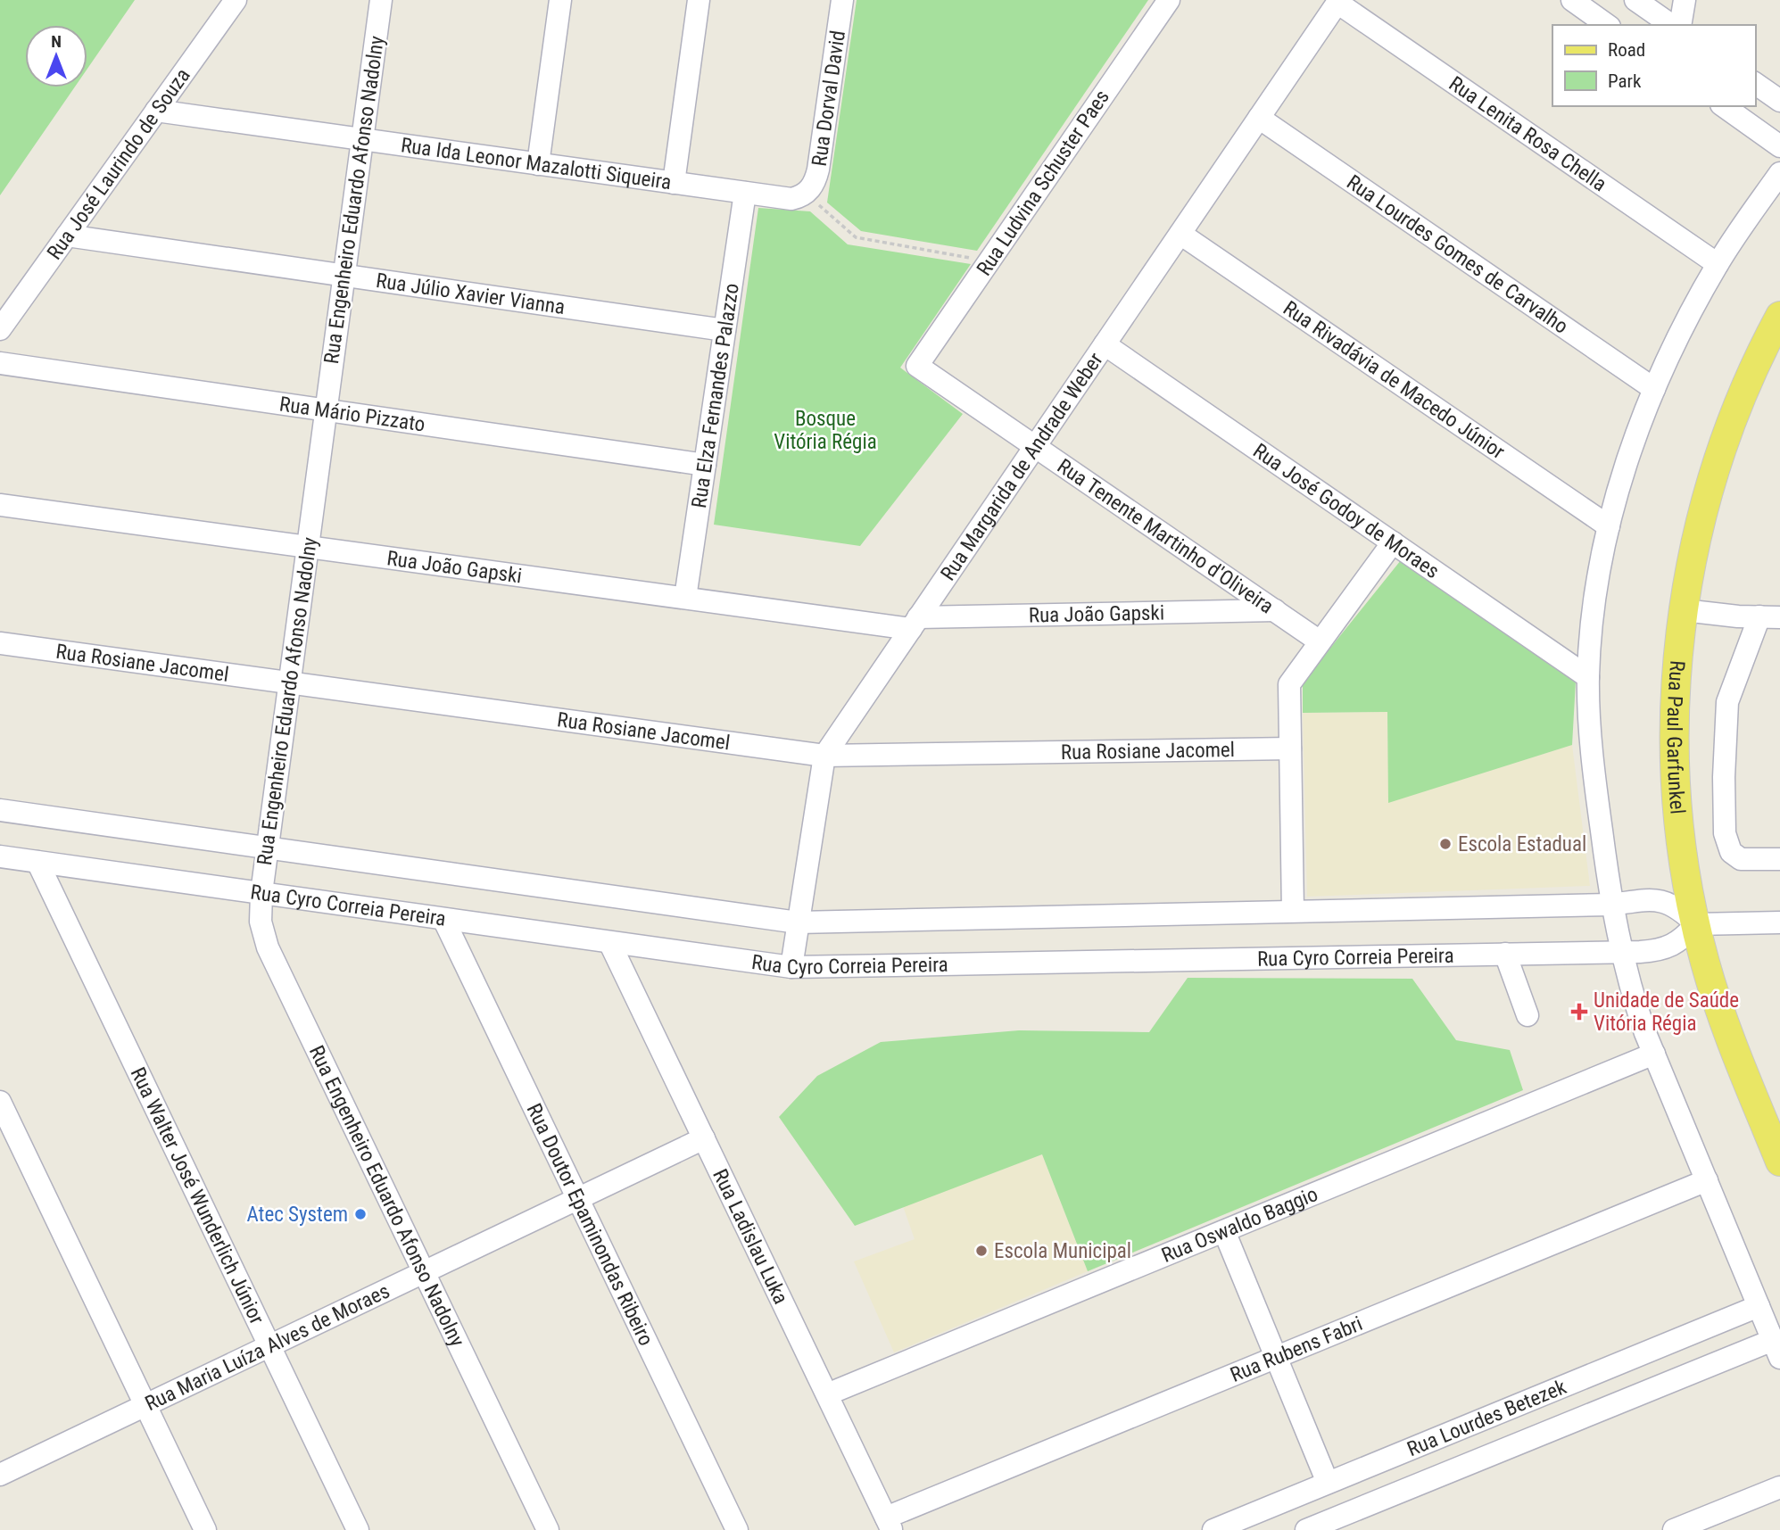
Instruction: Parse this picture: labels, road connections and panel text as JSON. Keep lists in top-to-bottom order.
{
  "streets": {
    "main road": ["Rua Paul Garfunkel"],
    "street": [
      "Rua Dorval David",
      "Rua Lenita Rosa Chella",
      "Rua José Laurindo de Souza",
      "Rua Ida Leonor Mazalotti Siqueira",
      "Rua Ludvina Schuster Paes",
      "Rua Engenheiro Eduardo Afonso Nadolny",
      "Rua Lourdes Gomes de Carvalho",
      "Rua Júlio Xavier Vianna",
      "Rua Rivadávia de Macedo Júnior",
      "Rua Elza Fernandes Palazzo",
      "Rua Mário Pizzato",
      "Rua Margarida de Andrade Weber",
      "Rua José Godoy de Moraes",
      "Rua Tenente Martinho d'Oliveira",
      "Rua João Gapski",
      "Rua Rosiane Jacomel",
      "Rua Cyro Correia Pereira",
      "Rua Walter José Wunderlich Júnior",
      "Rua Doutor Epaminondas Ribeiro",
      "Rua Oswaldo Baggio",
      "Rua Ladislau Luka",
      "Rua Maria Luíza Alves de Moraes",
      "Rua Rubens Fabri",
      "Rua Lourdes Betezek"
    ]
  },
  "crossings": [
    ["Rua Dorval David", "Rua Ida Leonor Mazalotti Siqueira"],
    ["Rua Lenita Rosa Chella", "Rua Margarida de Andrade Weber"],
    ["Rua José Laurindo de Souza", "Rua Ida Leonor Mazalotti Siqueira"],
    ["Rua José Laurindo de Souza", "Rua Júlio Xavier Vianna"],
    ["Rua Ida Leonor Mazalotti Siqueira", "Rua Engenheiro Eduardo Afonso Nadolny"],
    ["Rua Ida Leonor Mazalotti Siqueira", "Rua Elza Fernandes Palazzo"],
    ["Rua Ludvina Schuster Paes", "Rua Tenente Martinho d'Oliveira"],
    ["Rua Engenheiro Eduardo Afonso Nadolny", "Rua Júlio Xavier Vianna"],
    ["Rua Engenheiro Eduardo Afonso Nadolny", "Rua Mário Pizzato"],
    ["Rua Engenheiro Eduardo Afonso Nadolny", "Rua João Gapski"],
    ["Rua Engenheiro Eduardo Afonso Nadolny", "Rua Rosiane Jacomel"],
    ["Rua Engenheiro Eduardo Afonso Nadolny", "Rua Cyro Correia Pereira"],
    ["Rua Engenheiro Eduardo Afonso Nadolny", "Rua Maria Luíza Alves de Moraes"],
    ["Rua Lourdes Gomes de Carvalho", "Rua Margarida de Andrade Weber"],
    ["Rua Júlio Xavier Vianna", "Rua Elza Fernandes Palazzo"],
    ["Rua Rivadávia de Macedo Júnior", "Rua Margarida de Andrade Weber"],
    ["Rua Elza Fernandes Palazzo", "Rua Mário Pizzato"],
    ["Rua Elza Fernandes Palazzo", "Rua João Gapski"],
    ["Rua Margarida de Andrade Weber", "Rua José Godoy de Moraes"],
    ["Rua Margarida de Andrade Weber", "Rua Tenente Martinho d'Oliveira"],
    ["Rua Margarida de Andrade Weber", "Rua João Gapski"],
    ["Rua Margarida de Andrade Weber", "Rua Rosiane Jacomel"],
    ["Rua Margarida de Andrade Weber", "Rua Cyro Correia Pereira"],
    ["Rua Tenente Martinho d'Oliveira", "Rua João Gapski"],
    ["Rua Paul Garfunkel", "Rua Cyro Correia Pereira"],
    ["Rua Cyro Correia Pereira", "Rua Walter José Wunderlich Júnior"],
    ["Rua Cyro Correia Pereira", "Rua Doutor Epaminondas Ribeiro"],
    ["Rua Cyro Correia Pereira", "Rua Ladislau Luka"],
    ["Rua Walter José Wunderlich Júnior", "Rua Maria Luíza Alves de Moraes"],
    ["Rua Doutor Epaminondas Ribeiro", "Rua Maria Luíza Alves de Moraes"],
    ["Rua Oswaldo Baggio", "Rua Ladislau Luka"],
    ["Rua Ladislau Luka", "Rua Maria Luíza Alves de Moraes"],
    ["Rua Ladislau Luka", "Rua Rubens Fabri"]
  ],
  "parks": ["Bosque Vitória Régia"],
  "places": {
    "other": ["Escola Estadual", "Atec System", "Escola Municipal"],
    "health": ["Unidade de Saúde Vitória Régia"]
  },
  "legend": ["Road", "Park"],
  "north": "top"
}
